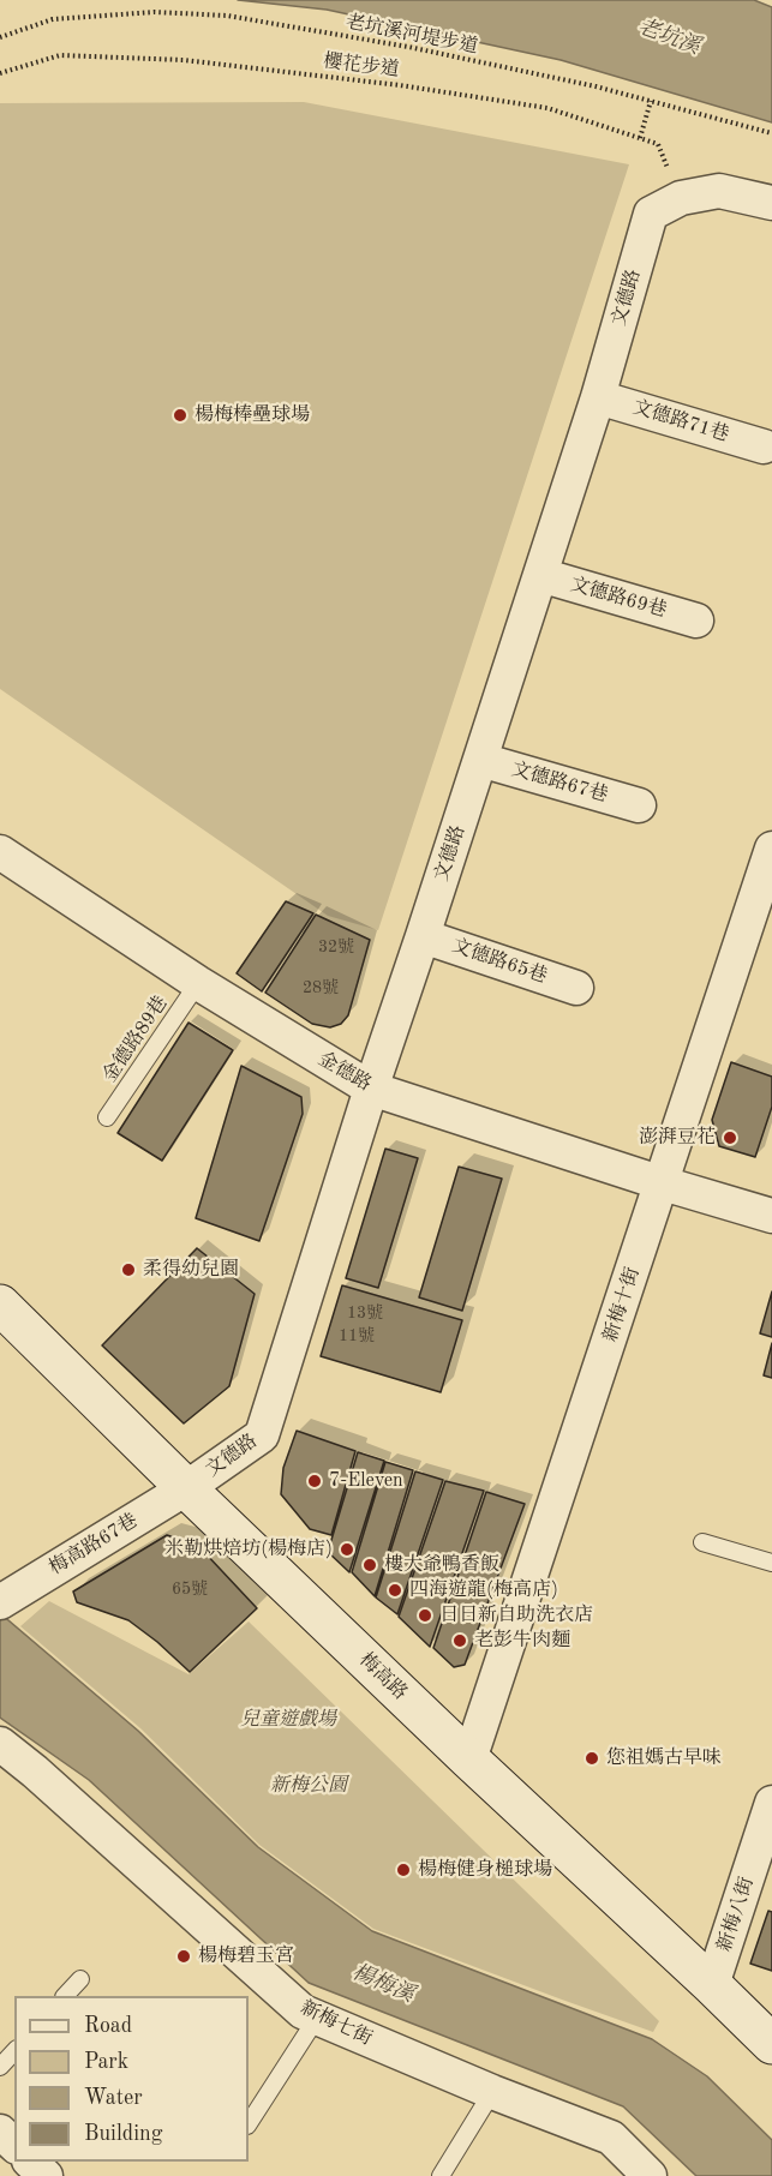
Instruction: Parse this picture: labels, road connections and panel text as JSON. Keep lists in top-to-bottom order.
{
  "streets": {
    "street": [
      "文德路",
      "文德路71巷",
      "文德路69巷",
      "文德路67巷",
      "文德路65巷",
      "金德路",
      "新梅十街",
      "梅高路67巷",
      "梅高路",
      "新梅八街",
      "新梅七街"
    ],
    "lane": ["金德路89巷"],
    "path": ["老坑溪河堤步道", "櫻花步道"]
  },
  "crossings": [
    ["櫻花步道", "文德路"],
    ["文德路", "文德路71巷"],
    ["文德路", "文德路69巷"],
    ["文德路", "文德路67巷"],
    ["文德路", "文德路65巷"],
    ["文德路", "金德路"],
    ["文德路", "梅高路67巷"],
    ["文德路", "梅高路"],
    ["金德路89巷", "金德路"],
    ["金德路", "新梅十街"],
    ["新梅十街", "梅高路"],
    ["梅高路67巷", "梅高路"],
    ["梅高路", "新梅八街"]
  ],
  "water": ["老坑溪", "楊梅溪"],
  "parks": ["兒童遊戲場", "新梅公園"],
  "places": [
    "楊梅棒壘球場",
    "澎湃豆花",
    "柔得幼兒園",
    "7-Eleven",
    "米勒烘焙坊(楊梅店)",
    "樓大爺鴨香飯",
    "四海遊龍(梅高店)",
    "日日新自助洗衣店",
    "老彭牛肉麵",
    "您祖媽古早味",
    "楊梅健身槌球場",
    "楊梅碧玉宮"
  ],
  "house_numbers": [
    "32號",
    "28號",
    "13號",
    "11號",
    "65號"
  ],
  "legend": [
    "Road",
    "Park",
    "Water",
    "Building"
  ]
}
